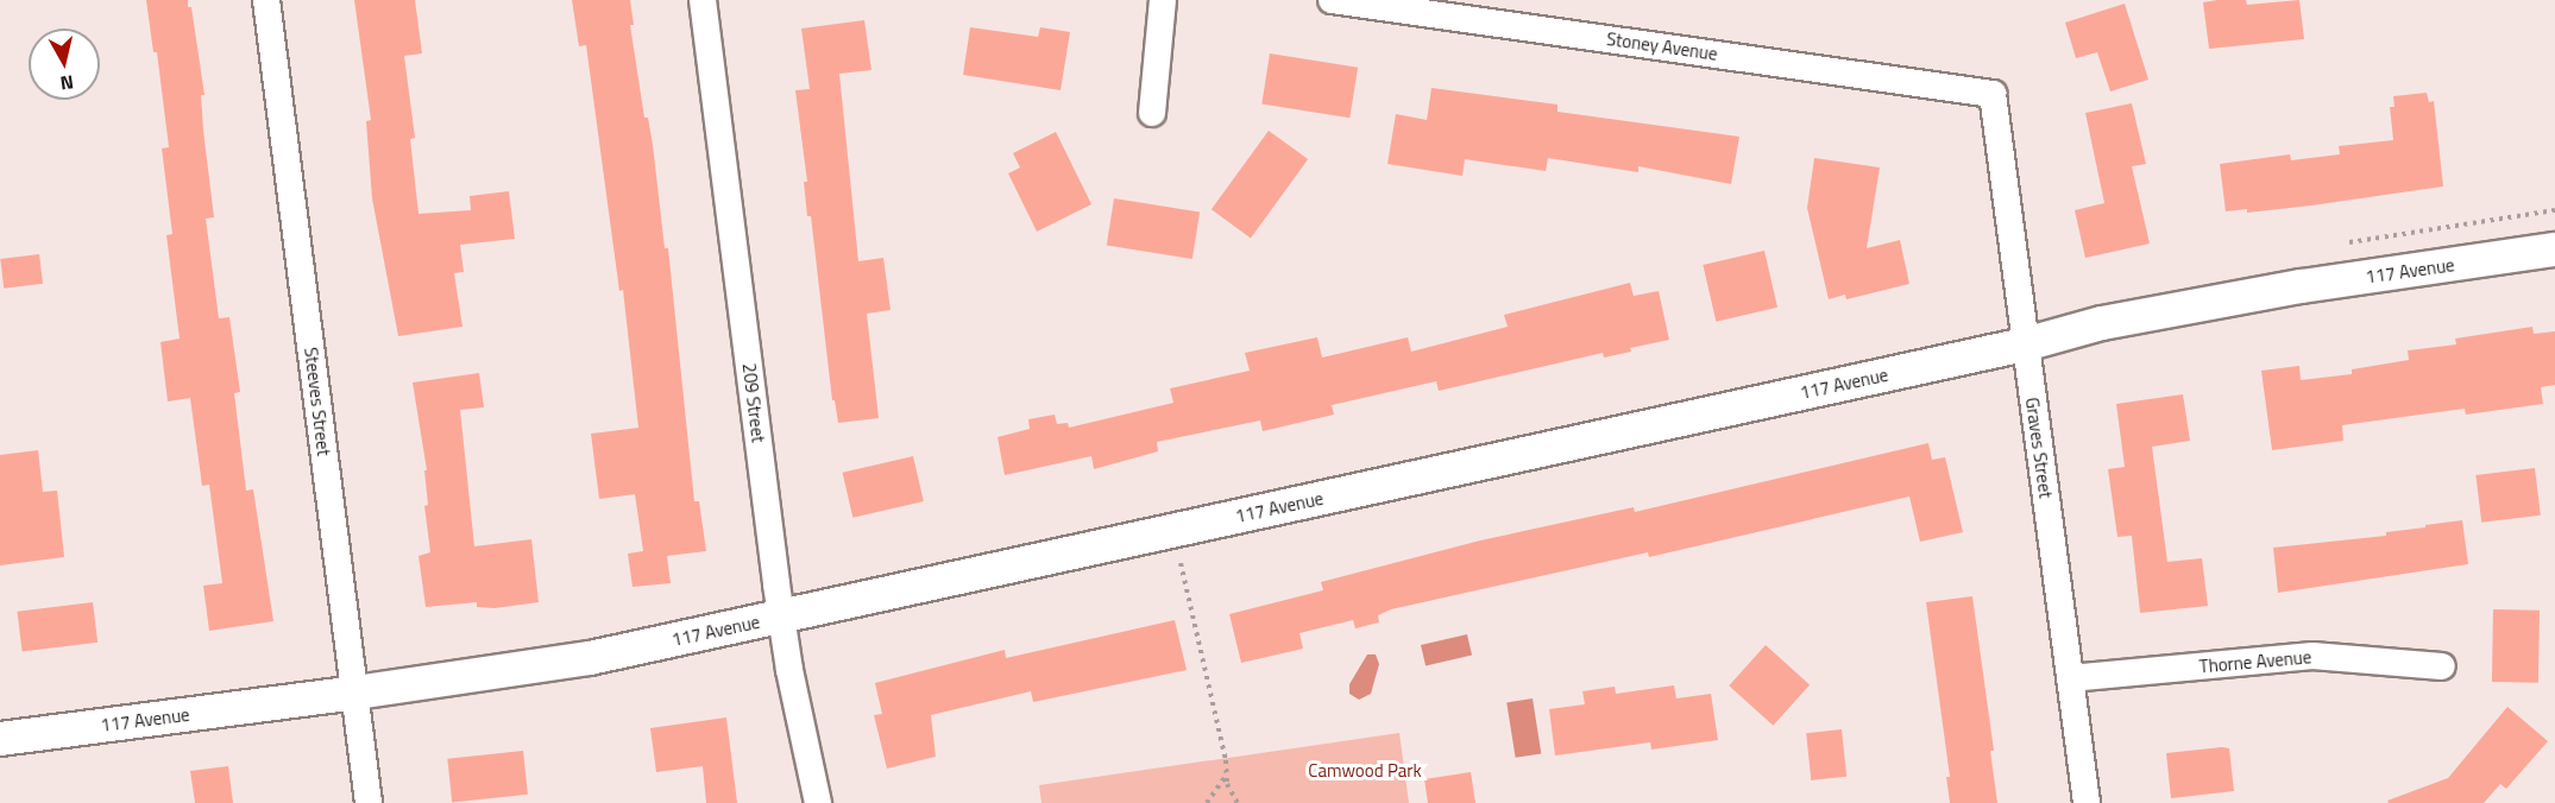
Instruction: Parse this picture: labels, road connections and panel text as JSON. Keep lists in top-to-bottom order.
{
  "streets": {
    "street": [
      "Stoney Avenue",
      "117 Avenue",
      "Steeves Street",
      "209 Street",
      "Graves Street",
      "Thorne Avenue"
    ]
  },
  "crossings": [
    ["Stoney Avenue", "Graves Street"],
    ["117 Avenue", "Steeves Street"],
    ["117 Avenue", "209 Street"],
    ["117 Avenue", "Graves Street"],
    ["Graves Street", "Thorne Avenue"]
  ],
  "parks": ["Camwood Park"],
  "north": "bottom"
}
